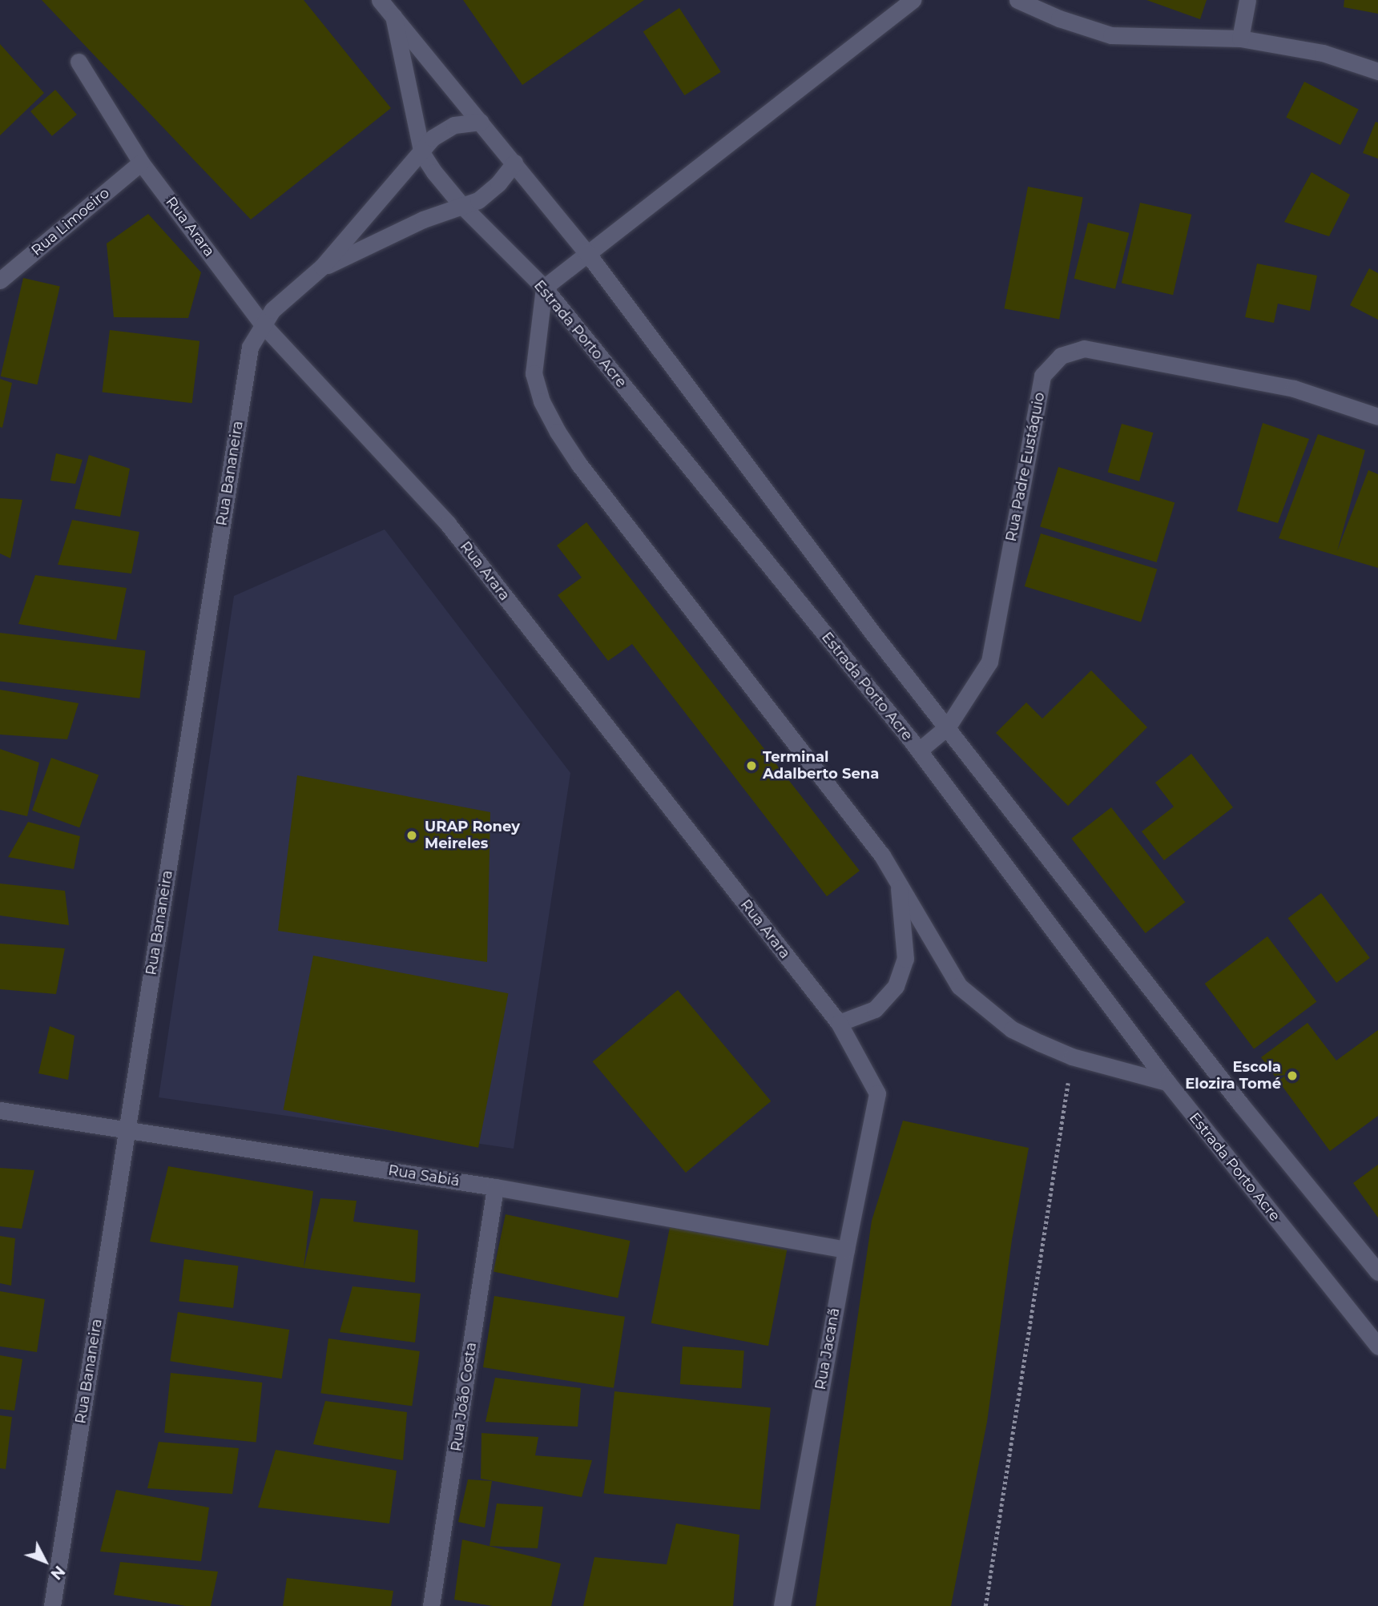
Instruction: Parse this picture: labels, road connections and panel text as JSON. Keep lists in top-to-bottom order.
{
  "streets": {
    "street": [
      "Rua Limoeiro",
      "Rua Arara",
      "Estrada Porto Acre",
      "Rua Padre Eustáquio",
      "Rua Bananeira",
      "Rua Sabiá",
      "Rua Jacanã",
      "Rua João Costa"
    ]
  },
  "crossings": [
    ["Rua Limoeiro", "Rua Arara"],
    ["Rua Arara", "Rua Bananeira"],
    ["Rua Arara", "Rua Jacanã"],
    ["Estrada Porto Acre", "Rua Padre Eustáquio"],
    ["Estrada Porto Acre", "Rua Bananeira"],
    ["Rua Bananeira", "Rua Sabiá"],
    ["Rua Sabiá", "Rua Jacanã"],
    ["Rua Sabiá", "Rua João Costa"]
  ],
  "places": ["Terminal Adalberto Sena", "URAP Roney Meireles", "Escola Elozira Tomé"],
  "north": "bottom right"
}
